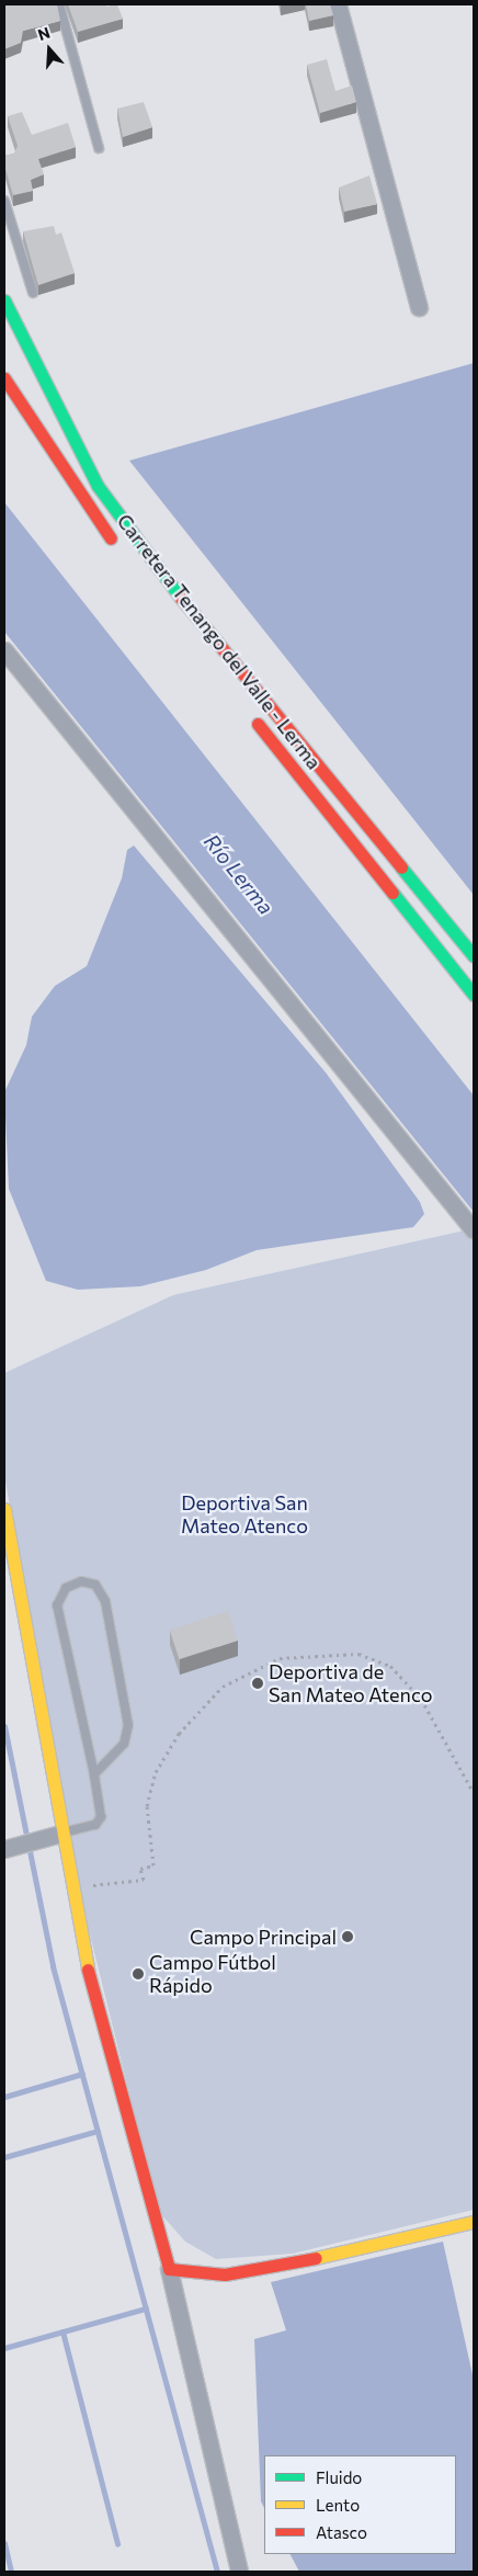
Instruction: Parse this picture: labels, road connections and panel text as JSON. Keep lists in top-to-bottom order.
{
  "streets": {
    "main road": ["Carretera Tenango del Valle - Lerma"]
  },
  "water": ["Río Lerma"],
  "parks": ["Deportiva San Mateo Atenco"],
  "places": ["Deportiva de San Mateo Atenco", "Campo Principal", "Campo Fútbol Rápido"],
  "legend": ["Fluido", "Lento", "Atasco"],
  "north": "top"
}
